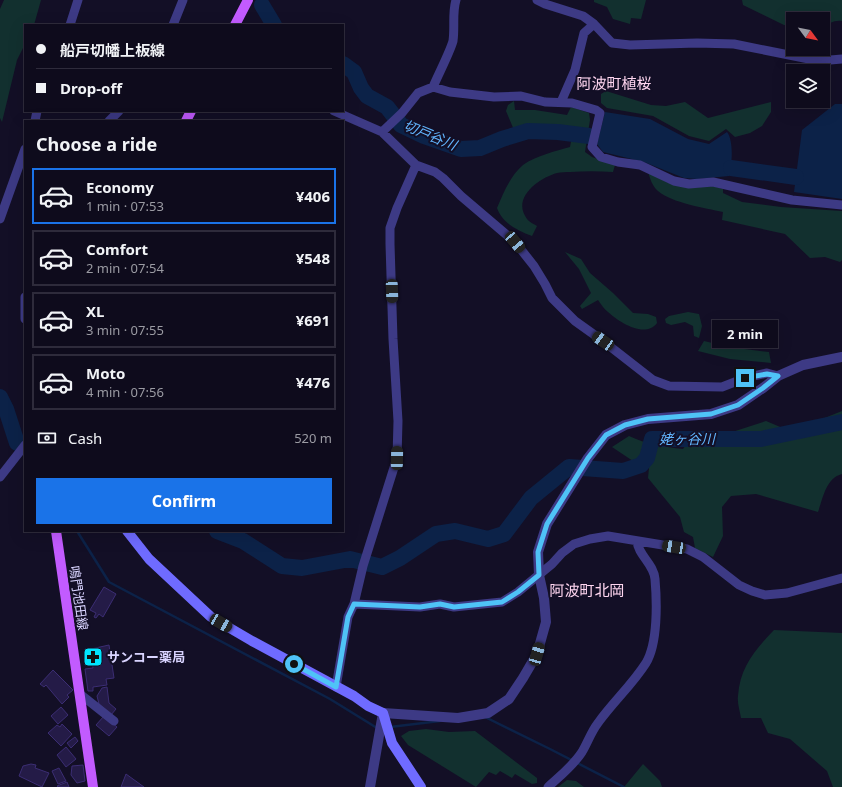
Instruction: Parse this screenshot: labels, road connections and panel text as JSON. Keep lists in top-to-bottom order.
{
  "streets": {
    "main road": ["鳴門池田線"]
  },
  "districts": ["阿波町植桜", "阿波町北岡"],
  "water": ["切戸谷川", "姥ヶ谷川"],
  "places": {
    "pharmacy": ["サンコー薬局"]
  },
  "north": "bottom right",
  "page": {
    "banner": ["船戸切幡上板線", "Drop-off"],
    "heading": "Choose a ride",
    "list": [
      {
        "name": "Economy",
        "note": "1 min · 07:53",
        "value": "¥406"
      },
      {
        "name": "Comfort",
        "note": "2 min · 07:54",
        "value": "¥548"
      },
      {
        "name": "XL",
        "note": "3 min · 07:55",
        "value": "¥691"
      },
      {
        "name": "Moto",
        "note": "4 min · 07:56",
        "value": "¥476"
      }
    ],
    "bubble": "2 min",
    "pay": ["Cash", "520 m"],
    "buttons": "Confirm"
  }
}
